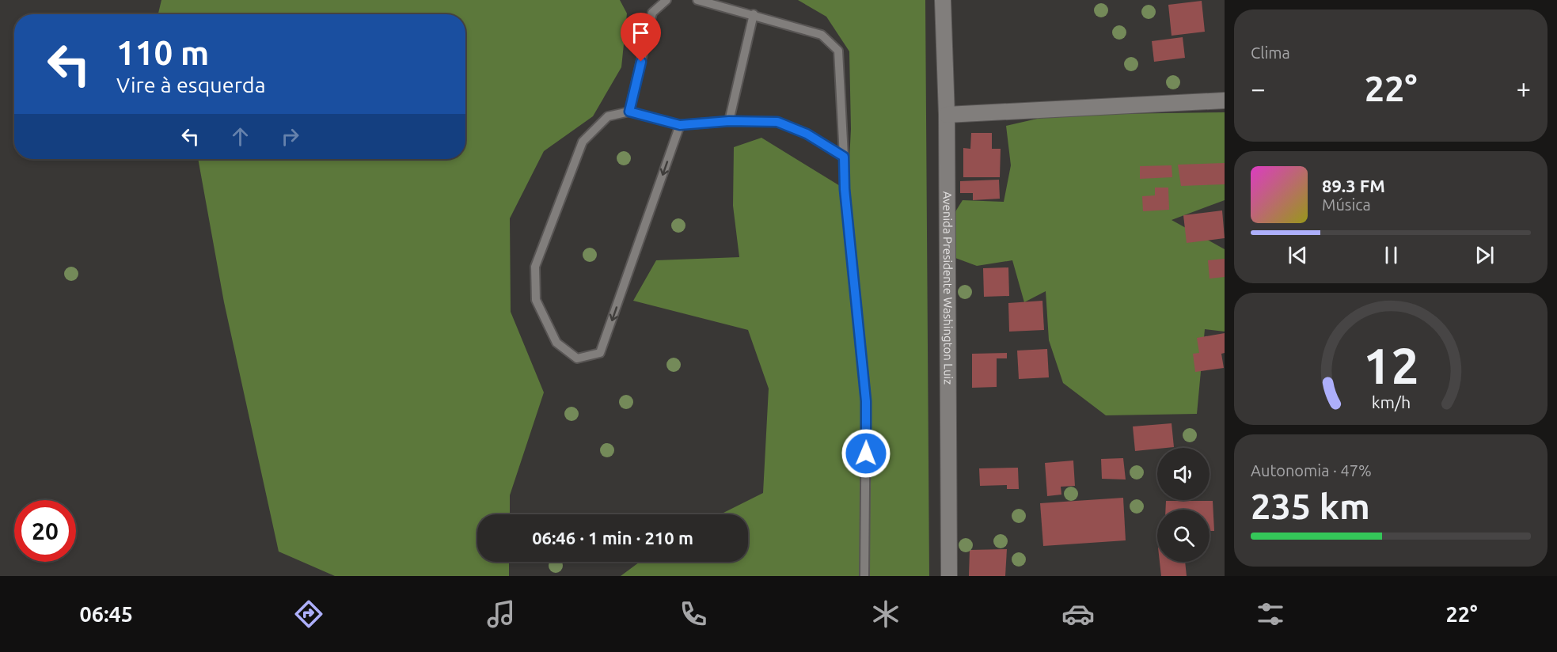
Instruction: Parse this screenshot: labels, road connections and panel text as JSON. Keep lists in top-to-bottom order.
{
  "streets": {
    "street": ["Avenida Presidente Washington Luiz"]
  },
  "page": {
    "tile": [
      "Clima",
      ["Autonomia · 47%", "235 km"]
    ],
    "turn": ["110 m", "Vire à esquerda"],
    "heat": ["−", "22°", "+"],
    "song": ["89.3 FM", "Música"],
    "limit": "20",
    "trip": "06:46 · 1 min · 210 m",
    "tabs": ["06:45", "22°"],
    "gauge": ["12", "km/h"]
  }
}
